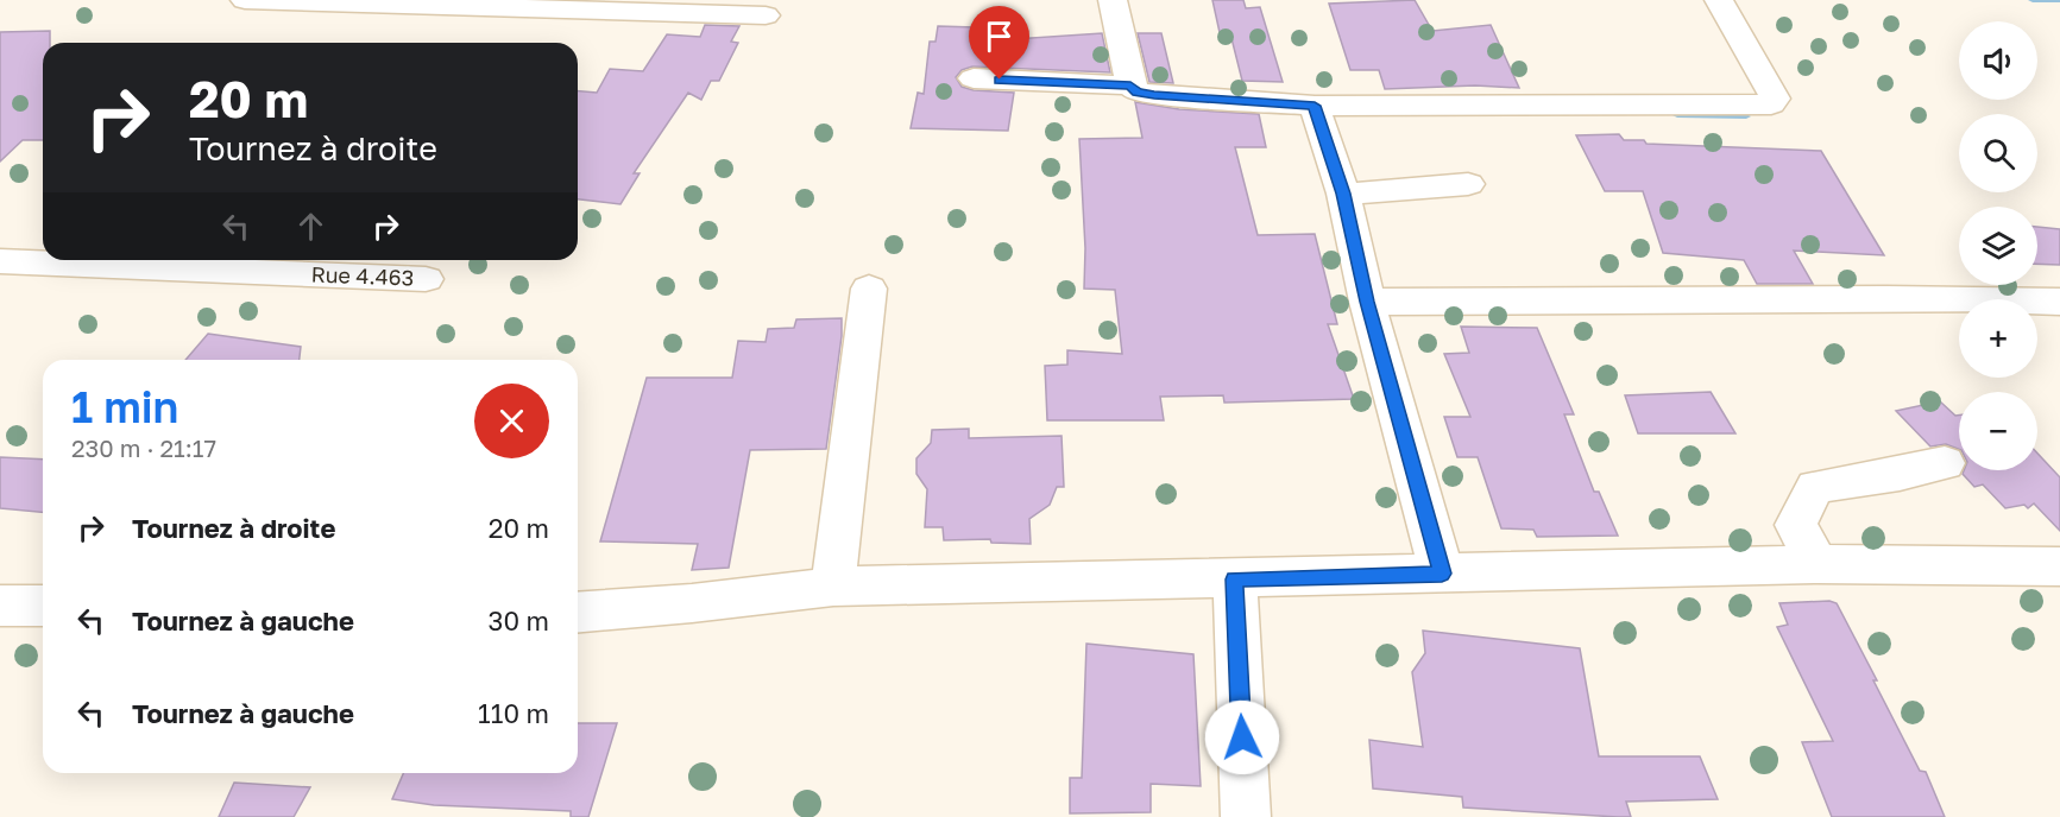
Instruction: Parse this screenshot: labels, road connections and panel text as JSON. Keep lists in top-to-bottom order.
{
  "streets": {
    "street": ["Rue 4.463"]
  },
  "page": {
    "map_buttons": ["+", "−"],
    "turn": ["20 m", "Tournez à droite"],
    "heading": ["1 min", "230 m · 21:17"],
    "list": [
      {
        "name": "Tournez à droite",
        "value": "20 m"
      },
      {
        "name": "Tournez à gauche",
        "value": "30 m"
      },
      {
        "name": "Tournez à gauche",
        "value": "110 m"
      }
    ]
  }
}
